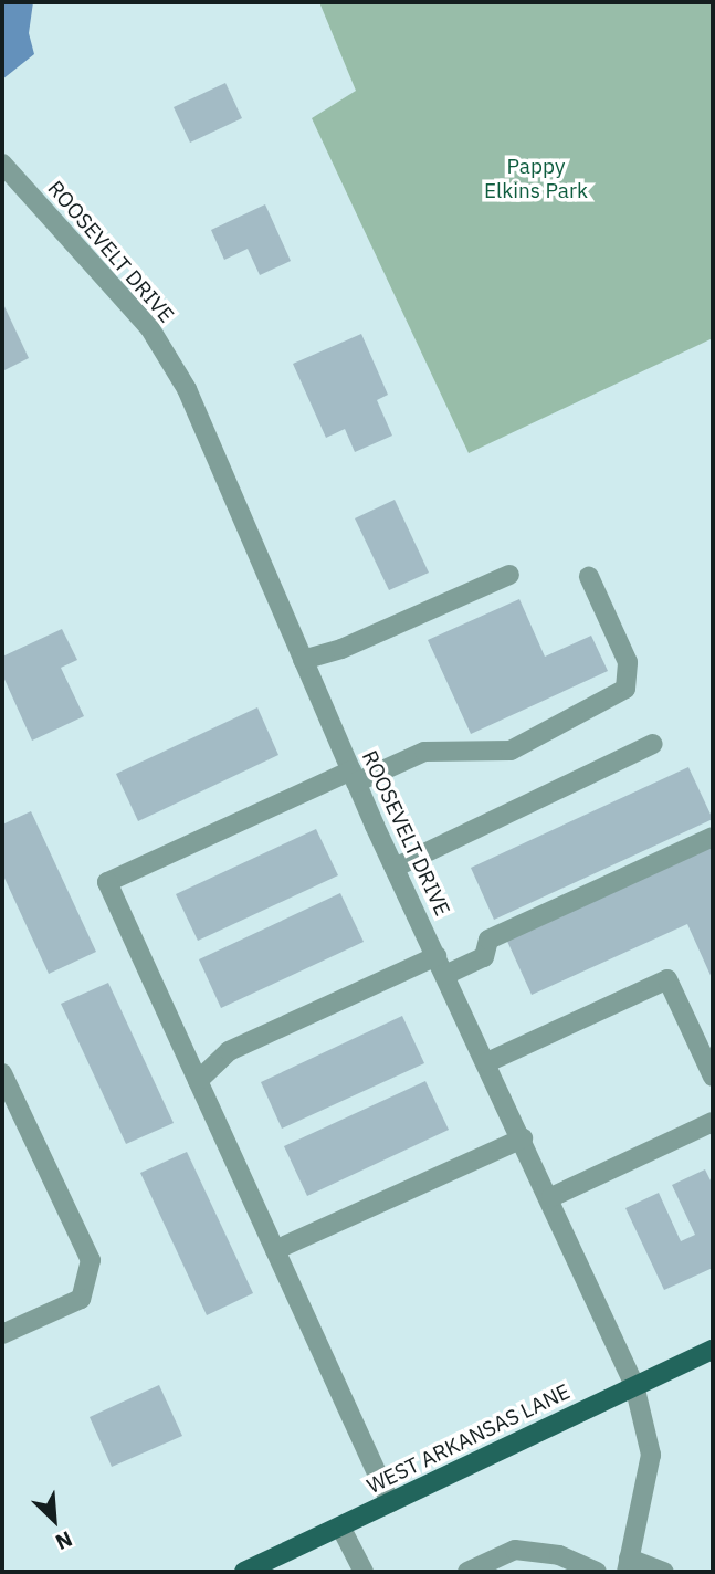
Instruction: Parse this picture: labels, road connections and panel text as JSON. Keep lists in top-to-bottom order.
{
  "streets": {
    "main road": ["WEST ARKANSAS LANE"],
    "street": ["ROOSEVELT DRIVE"]
  },
  "crossings": [
    ["ROOSEVELT DRIVE", "WEST ARKANSAS LANE"]
  ],
  "parks": ["Pappy Elkins Park"],
  "north": "bottom right"
}
